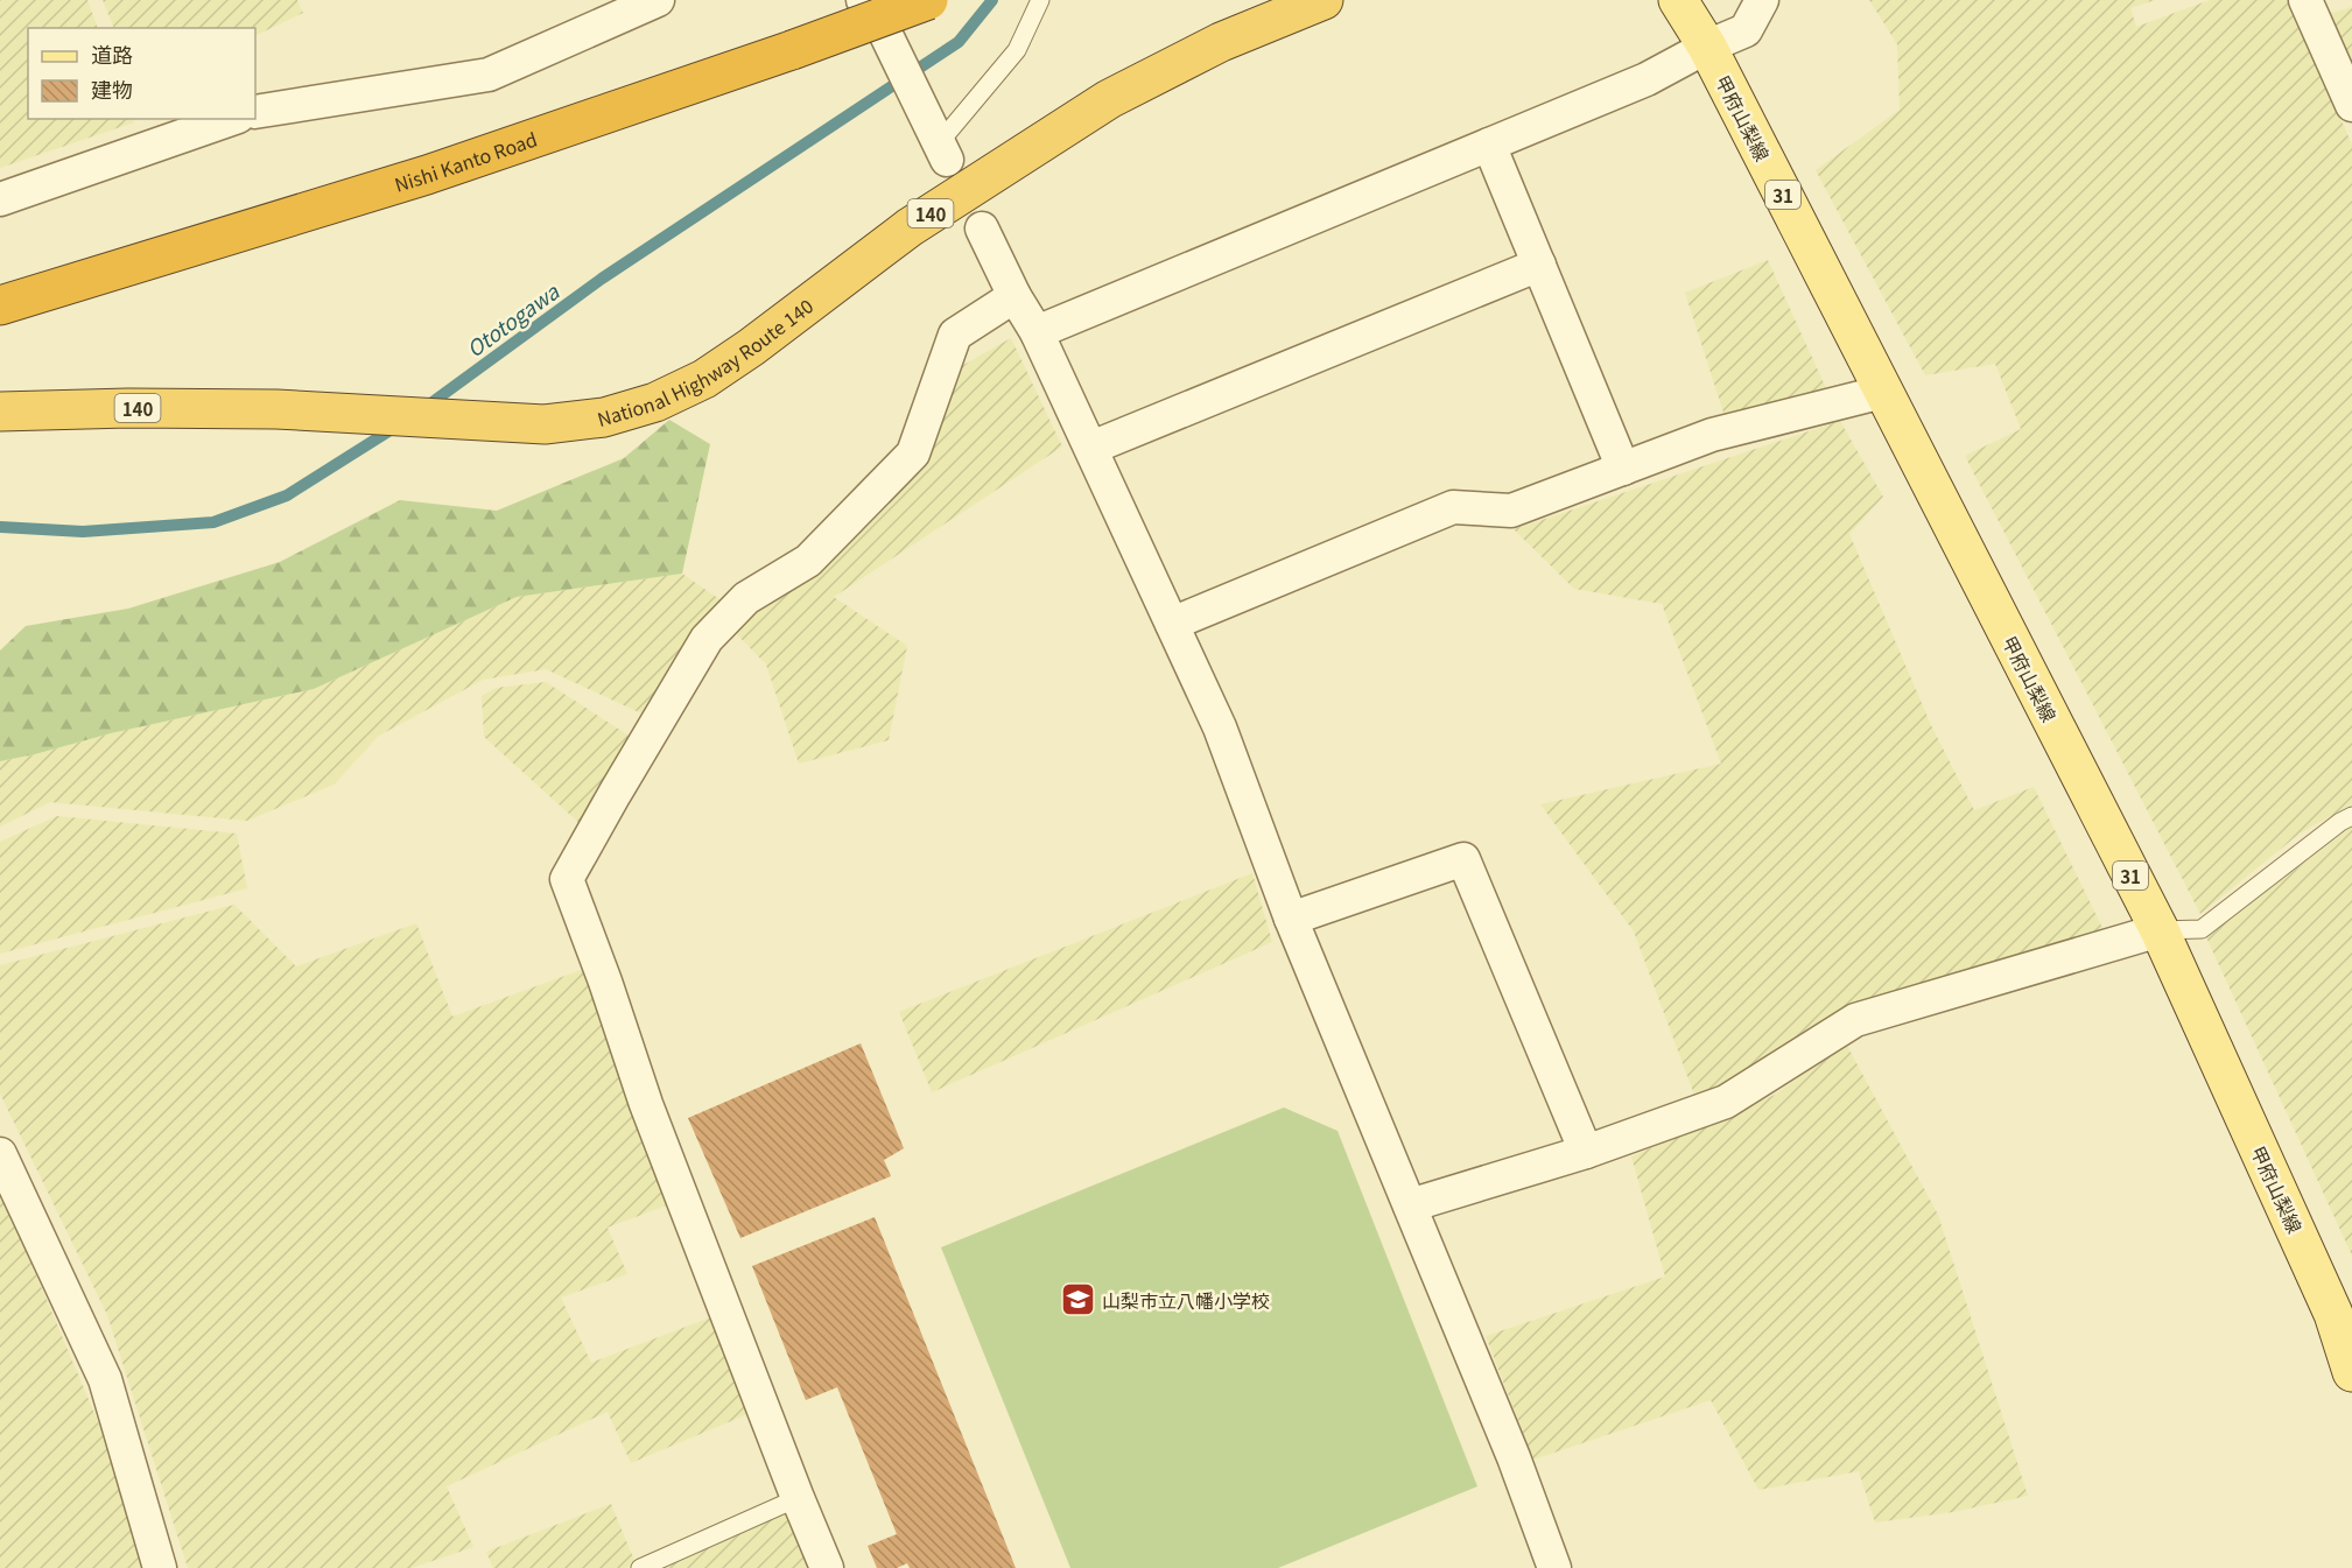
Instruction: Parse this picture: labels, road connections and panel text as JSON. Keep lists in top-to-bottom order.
{
  "streets": {
    "highway": ["Nishi Kanto Road", "140", "National Highway Route 140"],
    "main road": ["甲府山梨線", "31"]
  },
  "water": ["Ototogawa"],
  "places": {
    "school or university": ["山梨市立八幡小学校"]
  },
  "legend": ["道路", "建物"]
}
